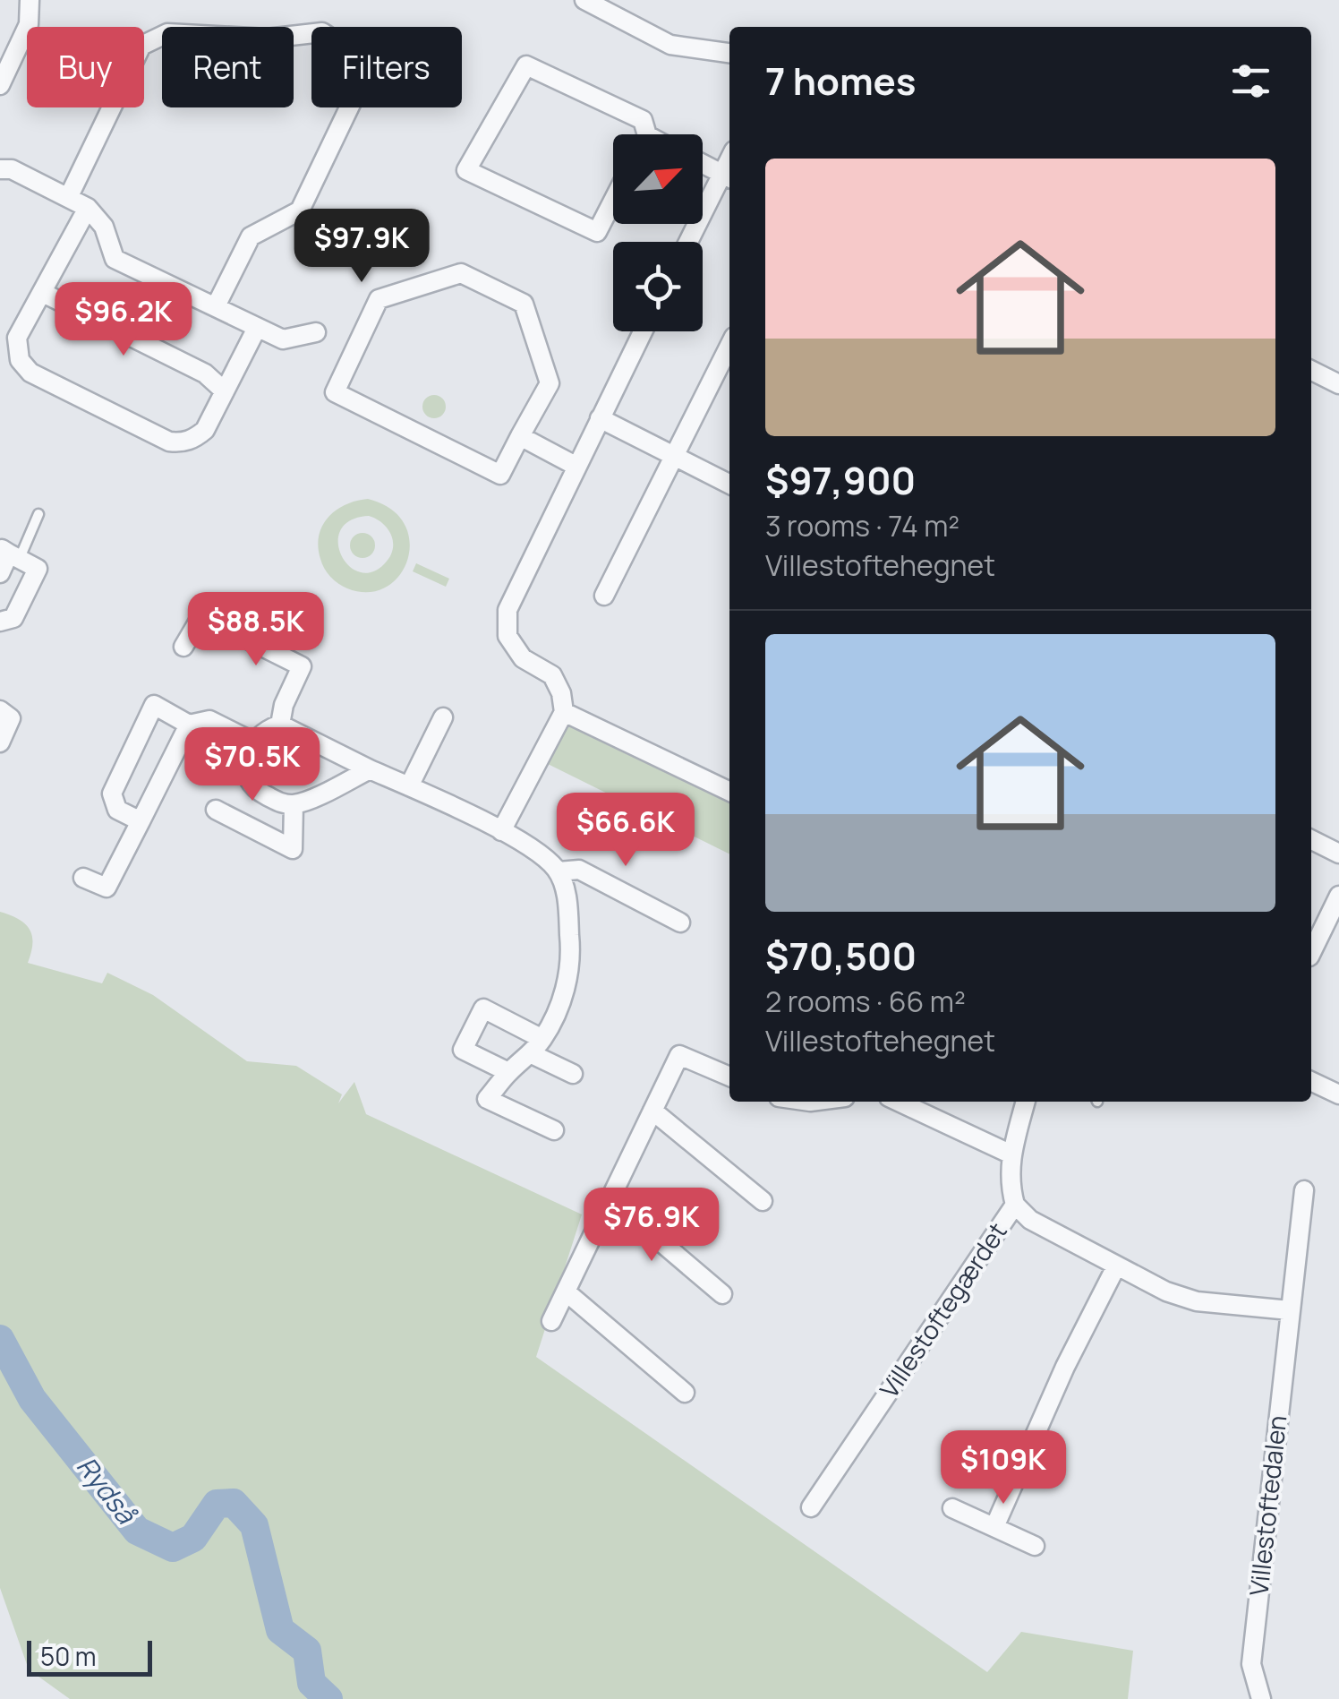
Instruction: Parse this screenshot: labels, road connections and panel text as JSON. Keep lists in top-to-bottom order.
{
  "streets": {
    "street": ["Villestoftegærdet", "Villestoftedalen"]
  },
  "water": ["Rydså"],
  "scale_bar": "50 m",
  "north": "top right",
  "page": {
    "chip": ["Buy", "Rent", "Filters"],
    "heading": "7 homes",
    "list": [
      {
        "name": "$97,900",
        "note": "3 rooms · 74 m² · Villestoftehegnet"
      },
      {
        "name": "$70,500",
        "note": "2 rooms · 66 m² · Villestoftehegnet"
      }
    ],
    "price": [
      "$97.9K",
      "$96.2K",
      "$88.5K",
      "$70.5K",
      "$66.6K",
      "$76.9K",
      "$109K"
    ],
    "scale": "50 m"
  }
}
